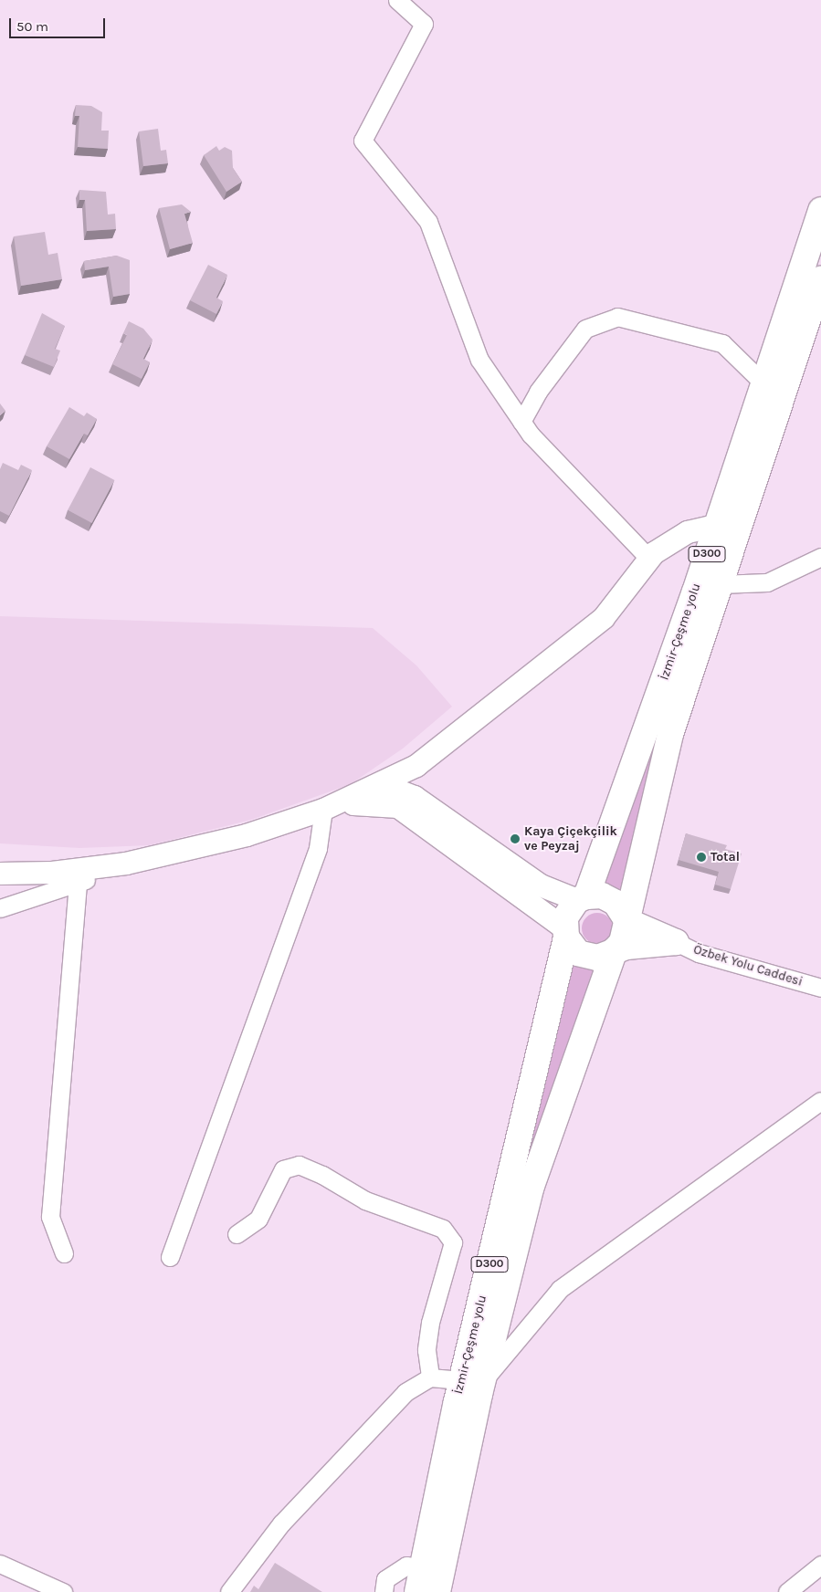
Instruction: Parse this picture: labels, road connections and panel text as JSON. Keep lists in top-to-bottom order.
{
  "streets": {
    "highway": ["D300", "İzmir-Çeşme yolu"],
    "street": ["Özbek Yolu Caddesi"]
  },
  "crossings": [
    ["D300", "İzmir-Çeşme yolu"]
  ],
  "places": ["Kaya Çiçekçilik ve Peyzaj", "Total"],
  "scale_bar": "50 m"
}
